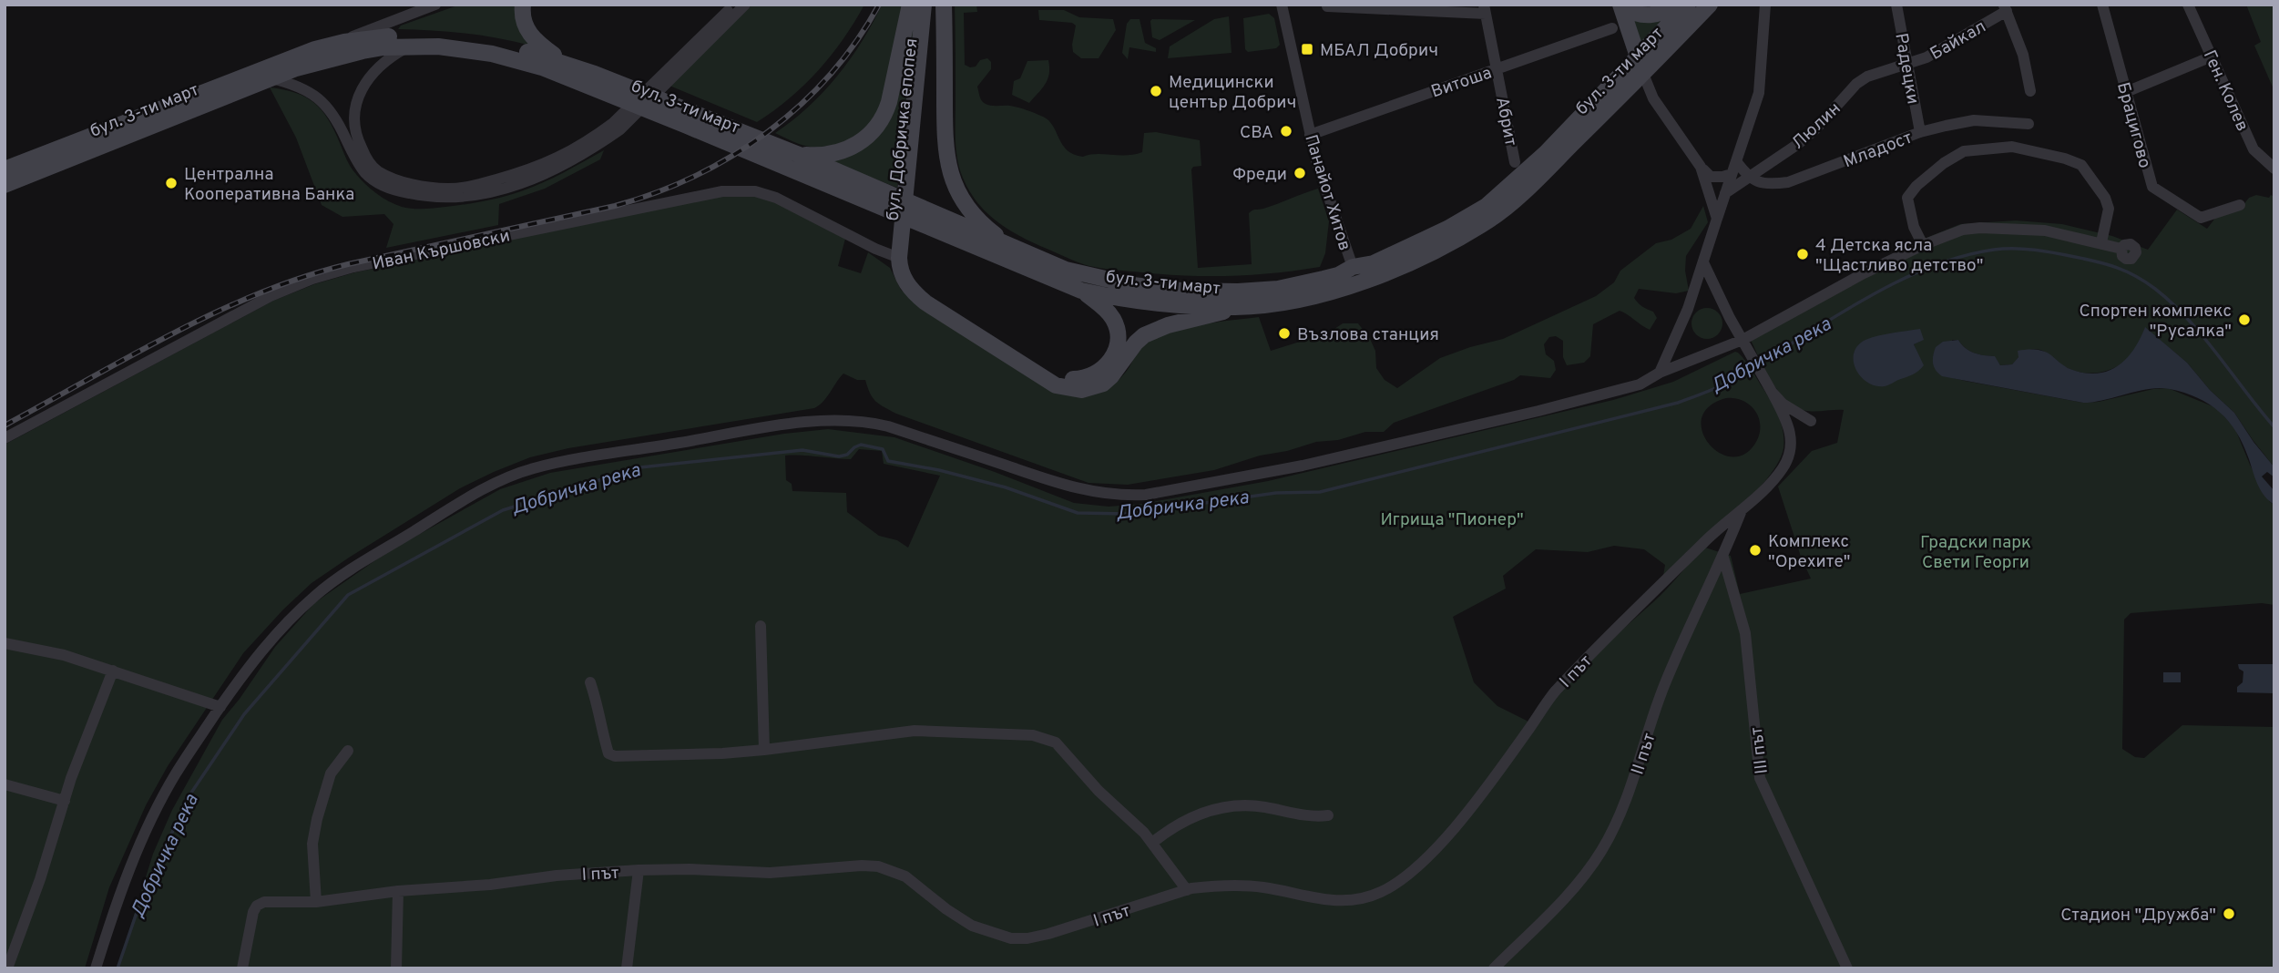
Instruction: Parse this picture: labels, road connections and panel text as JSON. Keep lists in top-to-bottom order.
{
  "streets": {
    "main road": ["бул. 3-ти март", "бул. Добричка епопея"],
    "street": [
      "Байкал",
      "Радецки",
      "Витоша",
      "Ген. Колев",
      "Абрит",
      "Люлин",
      "Брацигово",
      "Младост",
      "Панайот Хитов",
      "Иван Кършовски",
      "І път",
      "ІІІ път",
      "ІІ път"
    ]
  },
  "crossings": [
    ["Байкал", "Радецки"],
    ["Байкал", "Люлин"],
    ["Радецки", "Люлин"],
    ["Радецки", "Младост"],
    ["бул. 3-ти март", "Панайот Хитов"],
    ["Витоша", "Абрит"],
    ["Витоша", "Панайот Хитов"],
    ["Люлин", "Младост"],
    ["бул. Добричка епопея", "Иван Кършовски"],
    ["І път", "ІІ път"],
    ["ІІІ път", "ІІ път"]
  ],
  "water": ["Добричка река"],
  "parks": ["Игрища \"Пионер\"", "Градски парк Свети Георги"],
  "places": {
    "transit": ["МБАЛ Добрич"],
    "other": [
      "Медицински център Добрич",
      "CBA",
      "Фреди",
      "Централна Кооперативна Банка",
      "4 Детска ясла \"Щастливо детство\"",
      "Спортен комплекс \"Русалка\"",
      "Възлова станция",
      "Комплекс \"Орехите\"",
      "Стадион \"Дружба\""
    ]
  }
}
